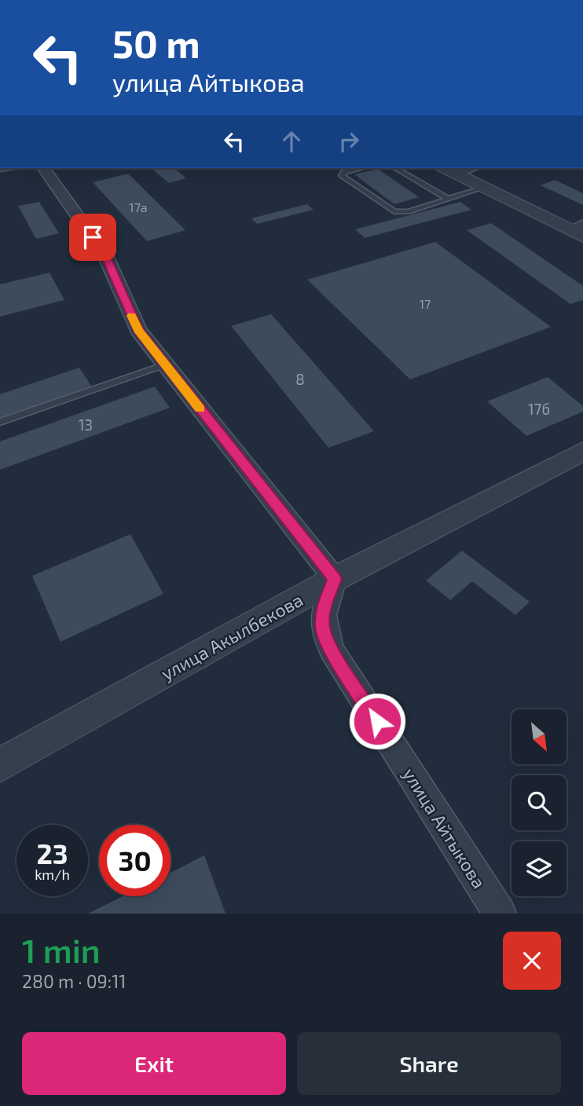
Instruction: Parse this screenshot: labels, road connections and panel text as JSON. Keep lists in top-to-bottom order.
{
  "streets": {
    "street": ["улица Акылбекова", "улица Айтыкова"]
  },
  "crossings": [
    ["улица Акылбекова", "улица Айтыкова"]
  ],
  "house_numbers": [
    "17а",
    "17",
    "8",
    "17б",
    "13"
  ],
  "north": "bottom right",
  "page": {
    "turn": ["50 m", "улица Айтыкова"],
    "speed": "23 km/h",
    "limit": "30",
    "heading": ["1 min", "280 m · 09:11"],
    "buttons": ["Exit", "Share"]
  }
}
